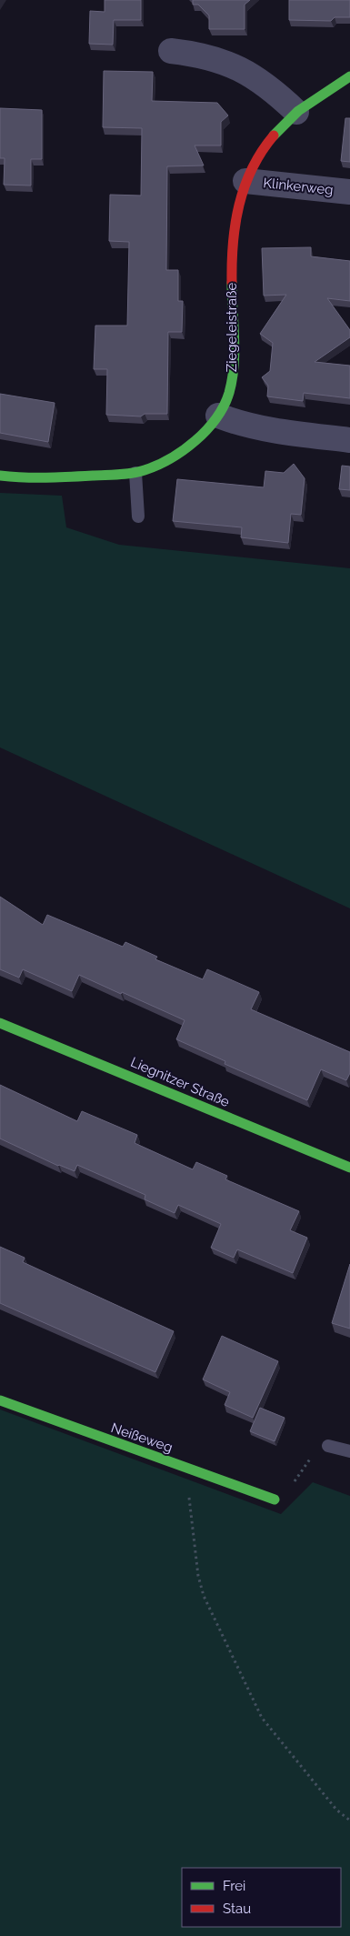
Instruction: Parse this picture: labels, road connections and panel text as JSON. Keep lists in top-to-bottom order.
{
  "streets": {
    "street": [
      "Klinkerweg",
      "Ziegeleistraße",
      "Liegnitzer Straße",
      "Neißeweg"
    ]
  },
  "crossings": [
    ["Klinkerweg", "Ziegeleistraße"]
  ],
  "legend": ["Frei", "Stau"]
}
